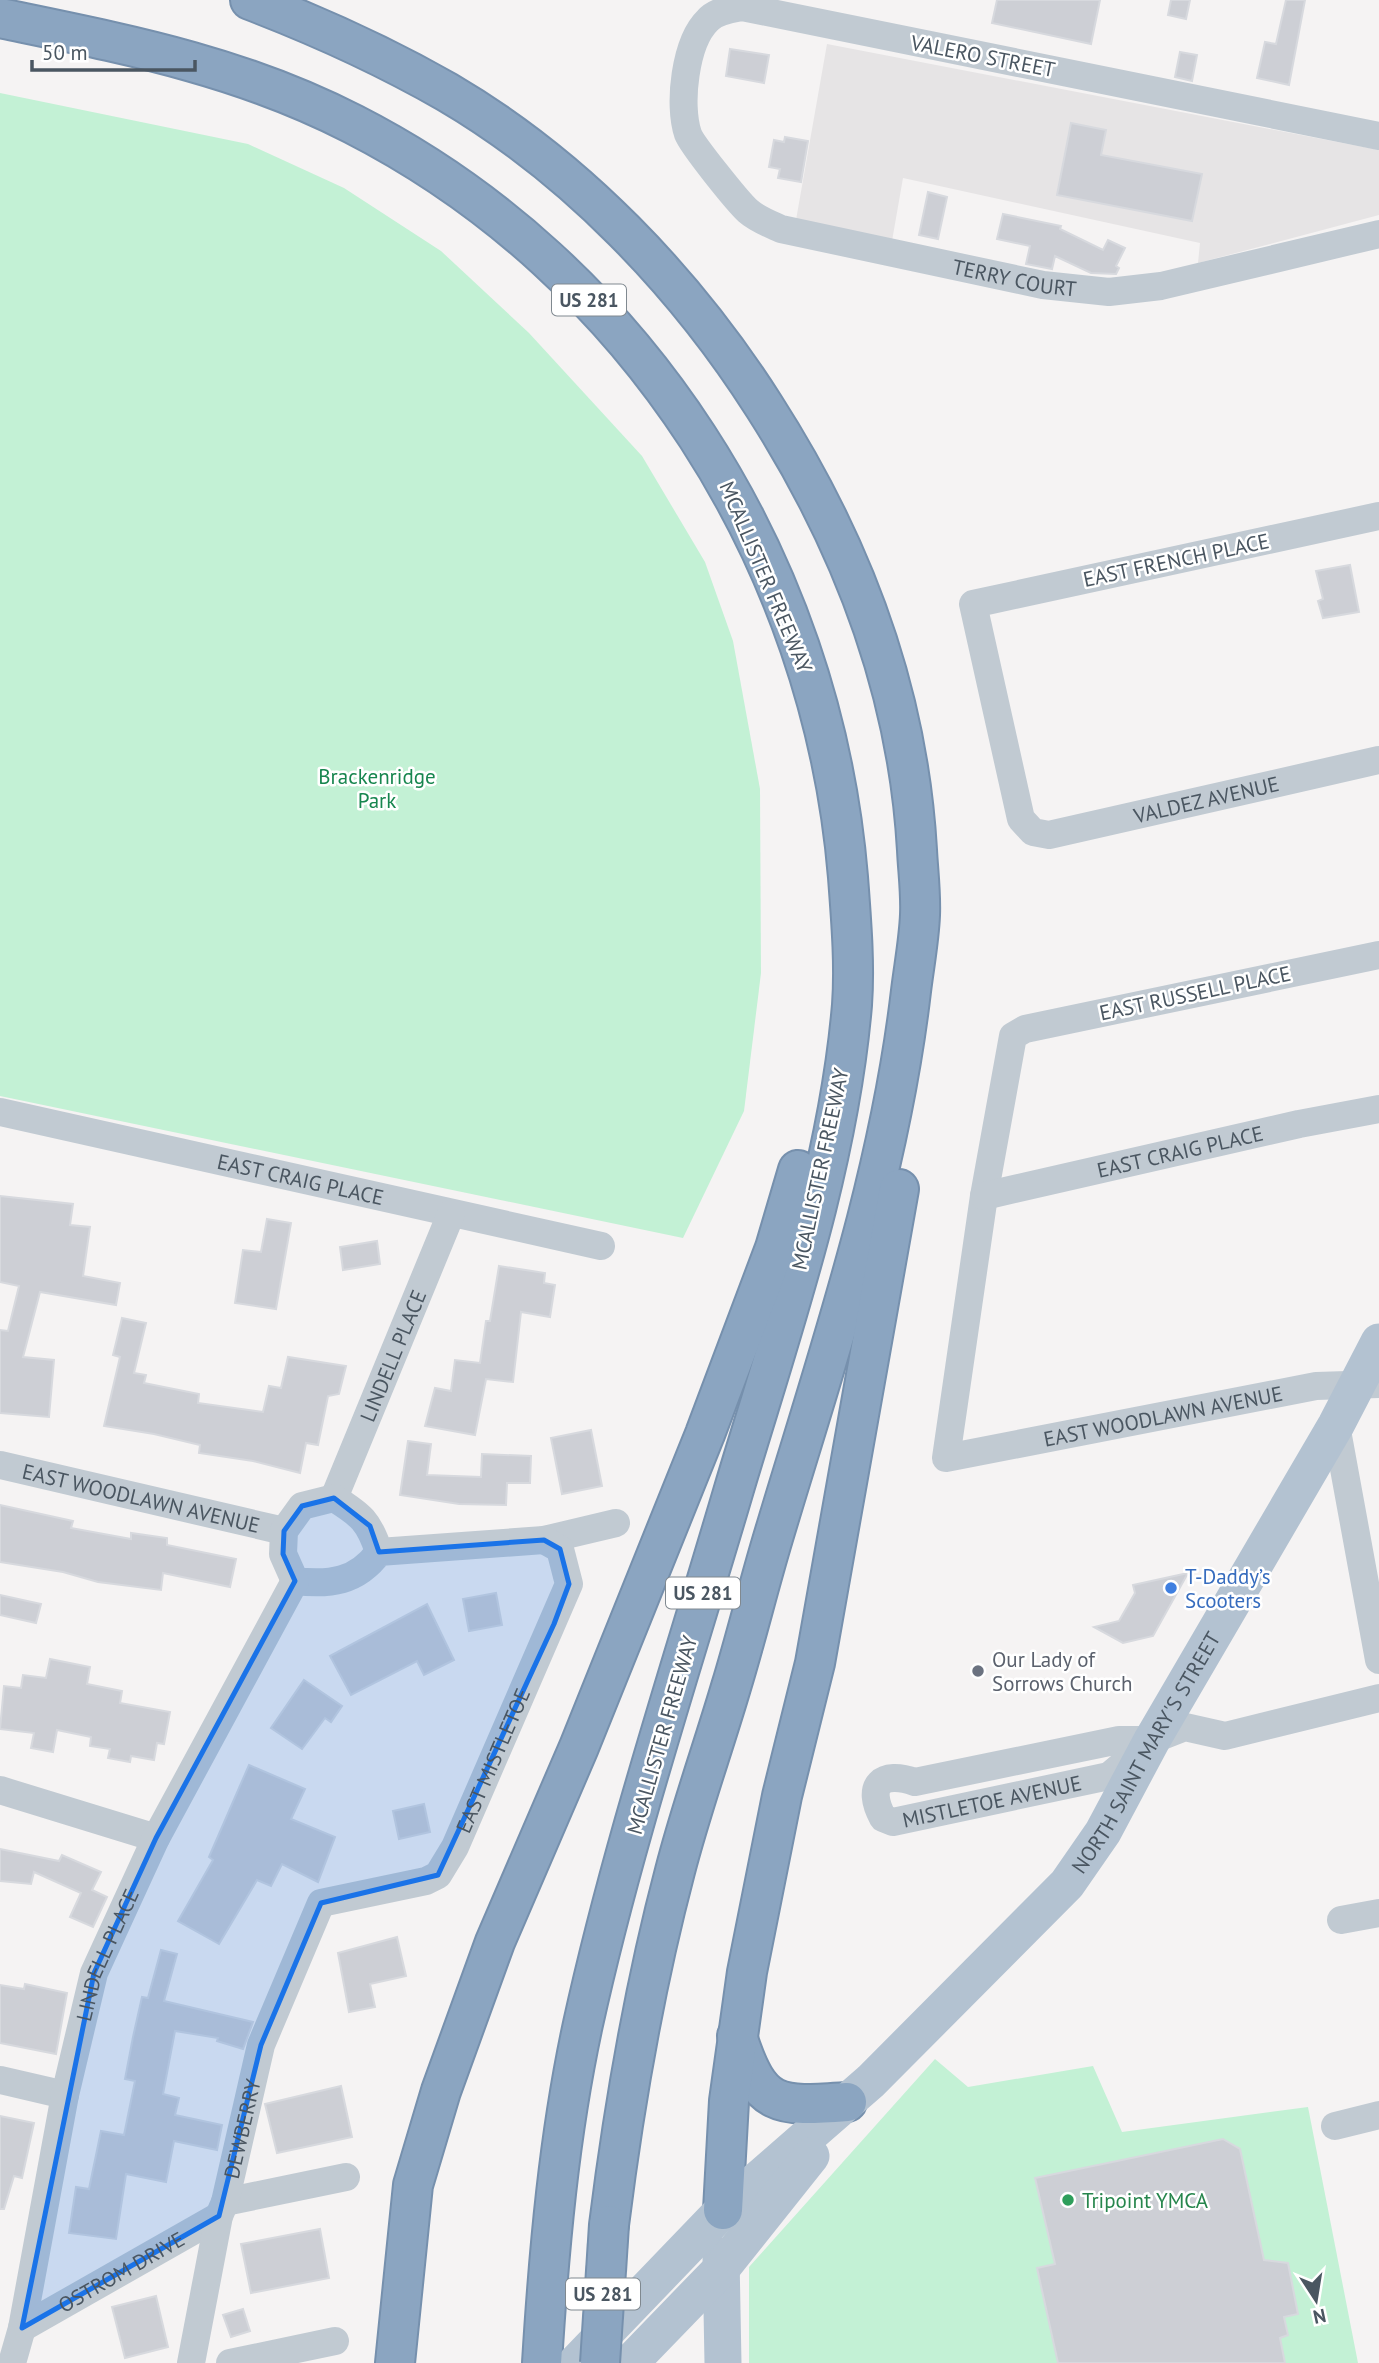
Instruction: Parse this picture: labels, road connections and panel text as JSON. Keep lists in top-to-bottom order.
{
  "streets": {
    "highway": ["US 281", "MCALLISTER FREEWAY"],
    "main road": ["NORTH SAINT MARY'S STREET"],
    "street": [
      "VALERO STREET",
      "TERRY COURT",
      "EAST FRENCH PLACE",
      "VALDEZ AVENUE",
      "EAST RUSSELL PLACE",
      "EAST CRAIG PLACE",
      "LINDELL PLACE",
      "EAST WOODLAWN AVENUE",
      "EAST MISTLETOE",
      "MISTLETOE AVENUE",
      "DEWBERRY",
      "OSTROM DRIVE"
    ]
  },
  "crossings": [
    ["VALERO STREET", "TERRY COURT"],
    ["EAST FRENCH PLACE", "VALDEZ AVENUE"],
    ["EAST RUSSELL PLACE", "EAST CRAIG PLACE"],
    ["EAST RUSSELL PLACE", "EAST WOODLAWN AVENUE"],
    ["EAST CRAIG PLACE", "LINDELL PLACE"],
    ["EAST CRAIG PLACE", "EAST WOODLAWN AVENUE"],
    ["LINDELL PLACE", "EAST WOODLAWN AVENUE"],
    ["LINDELL PLACE", "OSTROM DRIVE"],
    ["EAST WOODLAWN AVENUE", "NORTH SAINT MARY'S STREET"],
    ["NORTH SAINT MARY'S STREET", "MISTLETOE AVENUE"],
    ["EAST MISTLETOE", "DEWBERRY"],
    ["DEWBERRY", "OSTROM DRIVE"]
  ],
  "parks": ["Brackenridge Park"],
  "places": ["T-Daddy’s Scooters", "Our Lady of Sorrows Church", "Tripoint YMCA"],
  "scale_bar": "50 m",
  "north": "bottom"
}
